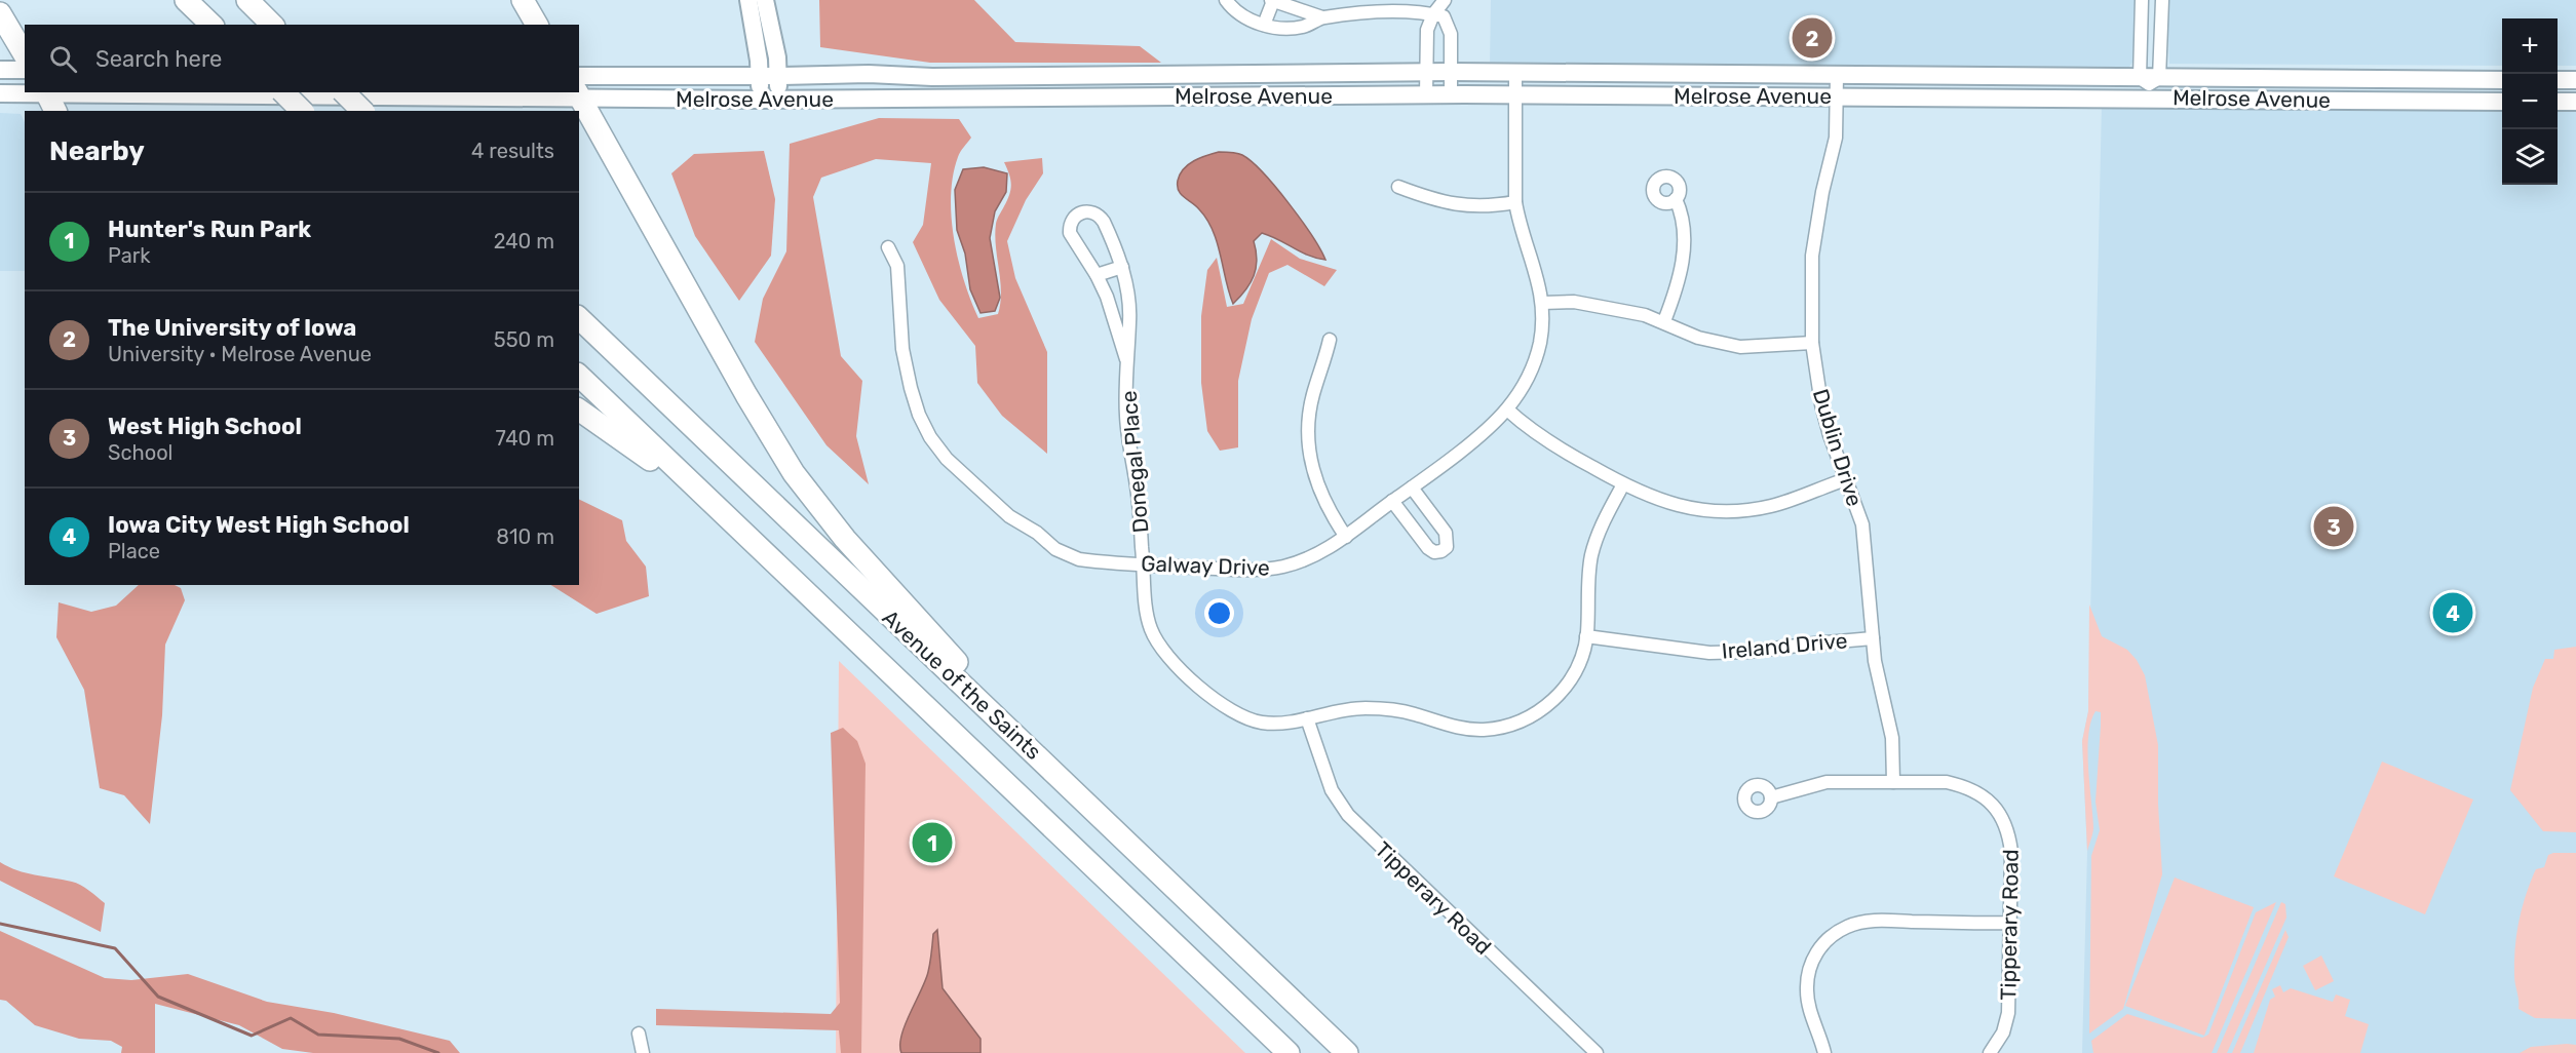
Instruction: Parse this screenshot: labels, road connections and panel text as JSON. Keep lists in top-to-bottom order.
{
  "streets": {
    "highway": ["Avenue of the Saints"],
    "main road": ["Melrose Avenue"],
    "street": [
      "Dublin Drive",
      "Donegal Place",
      "Galway Drive",
      "Ireland Drive",
      "Tipperary Road"
    ]
  },
  "crossings": [
    ["Melrose Avenue", "Dublin Drive"],
    ["Melrose Avenue", "Galway Drive"],
    ["Dublin Drive", "Ireland Drive"],
    ["Dublin Drive", "Tipperary Road"],
    ["Donegal Place", "Galway Drive"],
    ["Donegal Place", "Ireland Drive"],
    ["Donegal Place", "Tipperary Road"]
  ],
  "page": {
    "pins": [
      "2",
      "3",
      "4",
      "1"
    ],
    "map_buttons": ["+", "−"],
    "search": "Search here",
    "heading": ["Nearby", "4 results"],
    "list": [
      {
        "mark": "1",
        "name": "Hunter's Run Park",
        "note": "Park",
        "value": "240 m"
      },
      {
        "mark": "2",
        "name": "The University of Iowa",
        "note": "University · Melrose Avenue",
        "value": "550 m"
      },
      {
        "mark": "3",
        "name": "West High School",
        "note": "School",
        "value": "740 m"
      },
      {
        "mark": "4",
        "name": "Iowa City West High School",
        "note": "Place",
        "value": "810 m"
      }
    ]
  }
}
